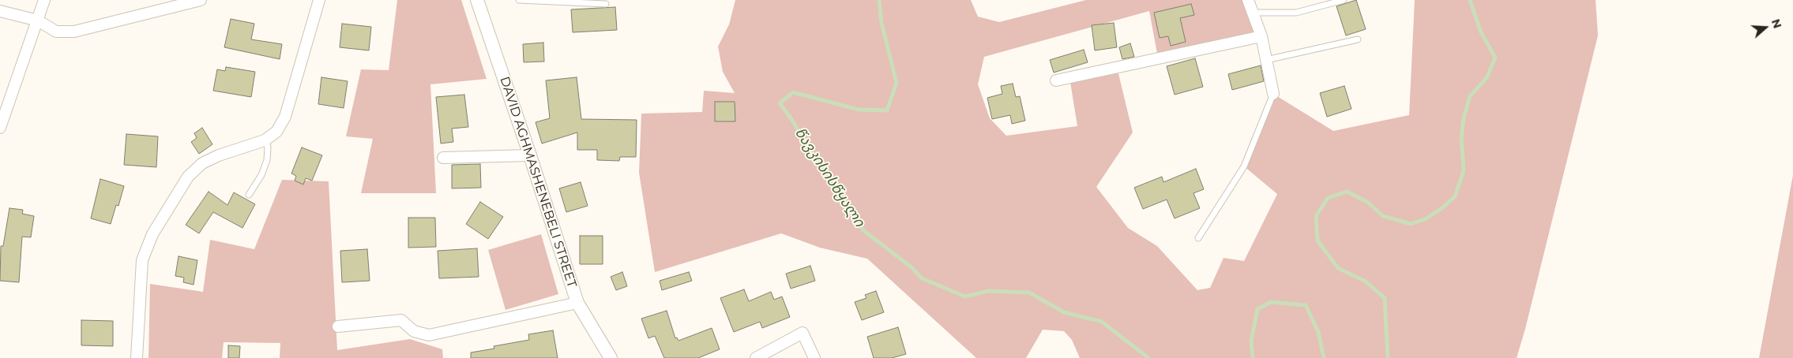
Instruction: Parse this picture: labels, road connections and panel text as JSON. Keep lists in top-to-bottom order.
{
  "streets": {
    "street": ["DAVID AGHMASHENEBELI STREET"]
  },
  "water": ["წავკისისწყალი"],
  "north": "right"
}
